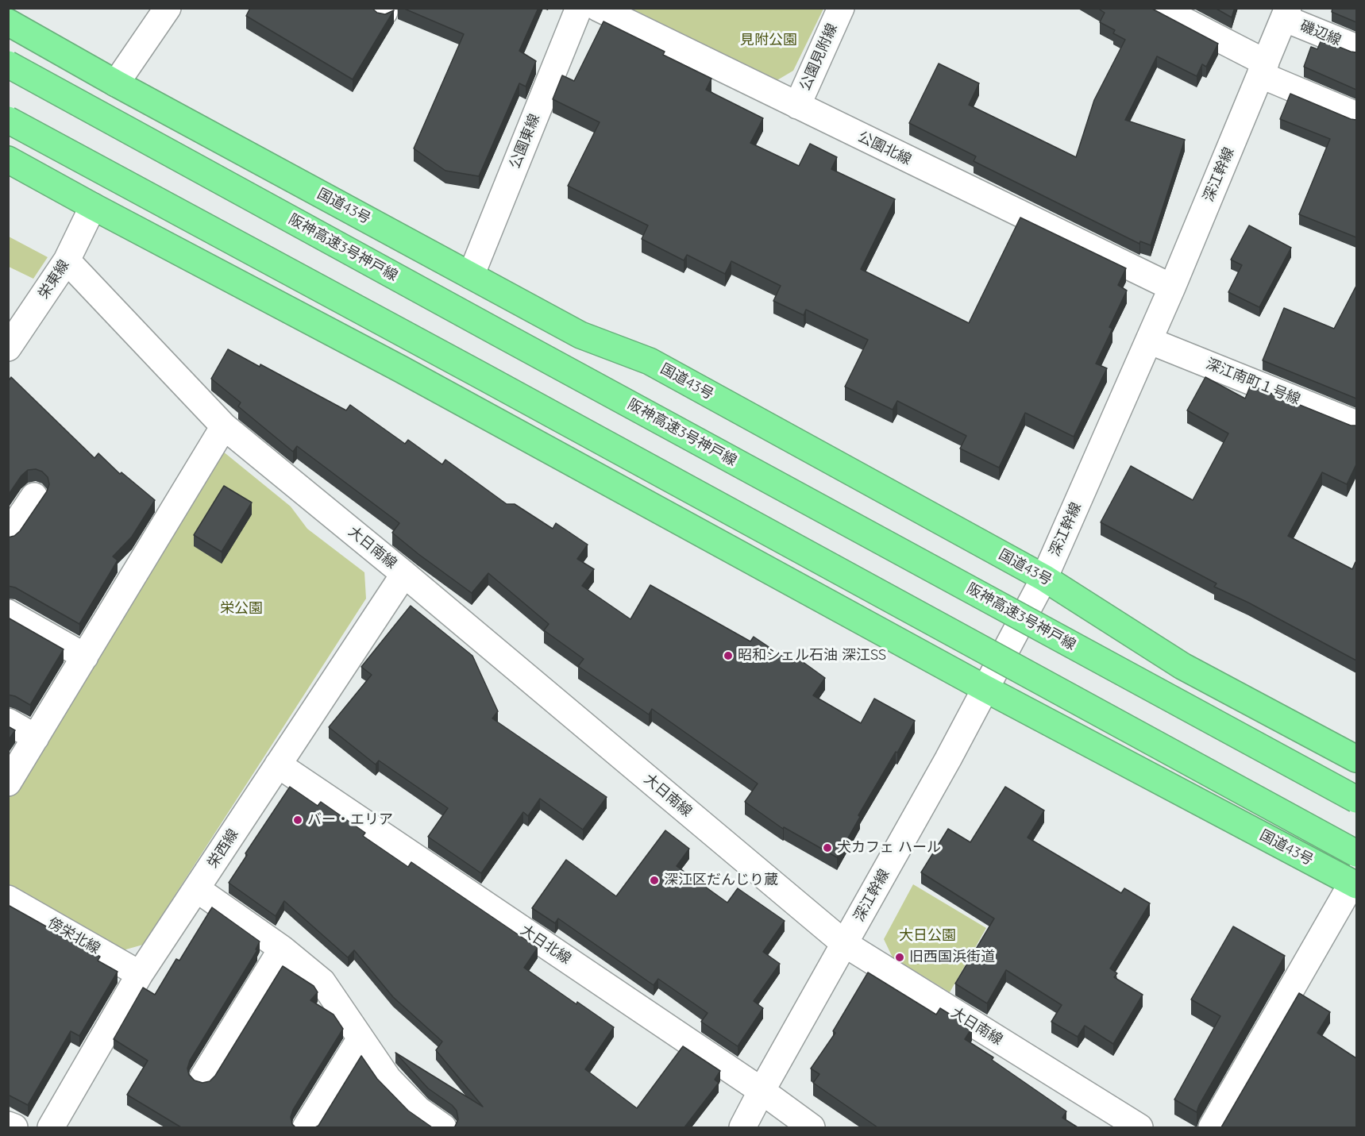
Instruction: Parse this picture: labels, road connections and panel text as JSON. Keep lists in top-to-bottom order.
{
  "streets": {
    "highway": ["国道43号", "阪神高速3号神戸線"],
    "street": [
      "磯辺線",
      "公園見附線",
      "公園東線",
      "公園北線",
      "深江幹線",
      "栄東線",
      "深江南町１号線",
      "大日南線",
      "栄西線",
      "傍栄北線",
      "大日北線"
    ]
  },
  "crossings": [
    ["磯辺線", "深江幹線"],
    ["公園見附線", "公園北線"],
    ["公園東線", "国道43号"],
    ["公園北線", "深江幹線"],
    ["深江幹線", "国道43号"],
    ["深江幹線", "深江南町１号線"],
    ["深江幹線", "大日南線"],
    ["深江幹線", "大日北線"],
    ["国道43号", "栄東線"],
    ["栄東線", "大日南線"],
    ["大日南線", "栄西線"],
    ["栄西線", "傍栄北線"],
    ["栄西線", "大日北線"]
  ],
  "parks": ["見附公園", "栄公園", "大日公園"],
  "places": [
    "昭和シェル石油 深江SS",
    "バー・エリア",
    "犬カフェ ハール",
    "深江区だんじり蔵",
    "旧西国浜街道"
  ]
}
